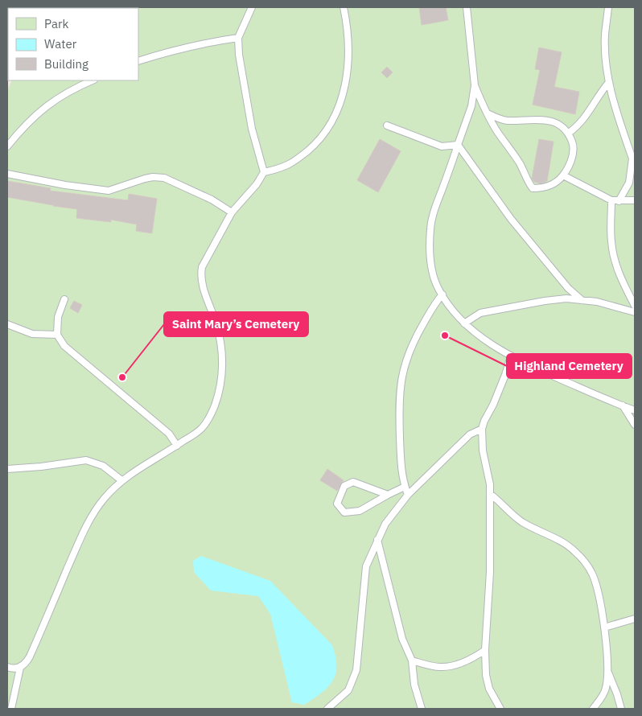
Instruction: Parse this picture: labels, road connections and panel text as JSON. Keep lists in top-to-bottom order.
{
  "places": ["Highland Cemetery", "Saint Mary’s Cemetery"],
  "legend": ["Park", "Water", "Building"]
}
